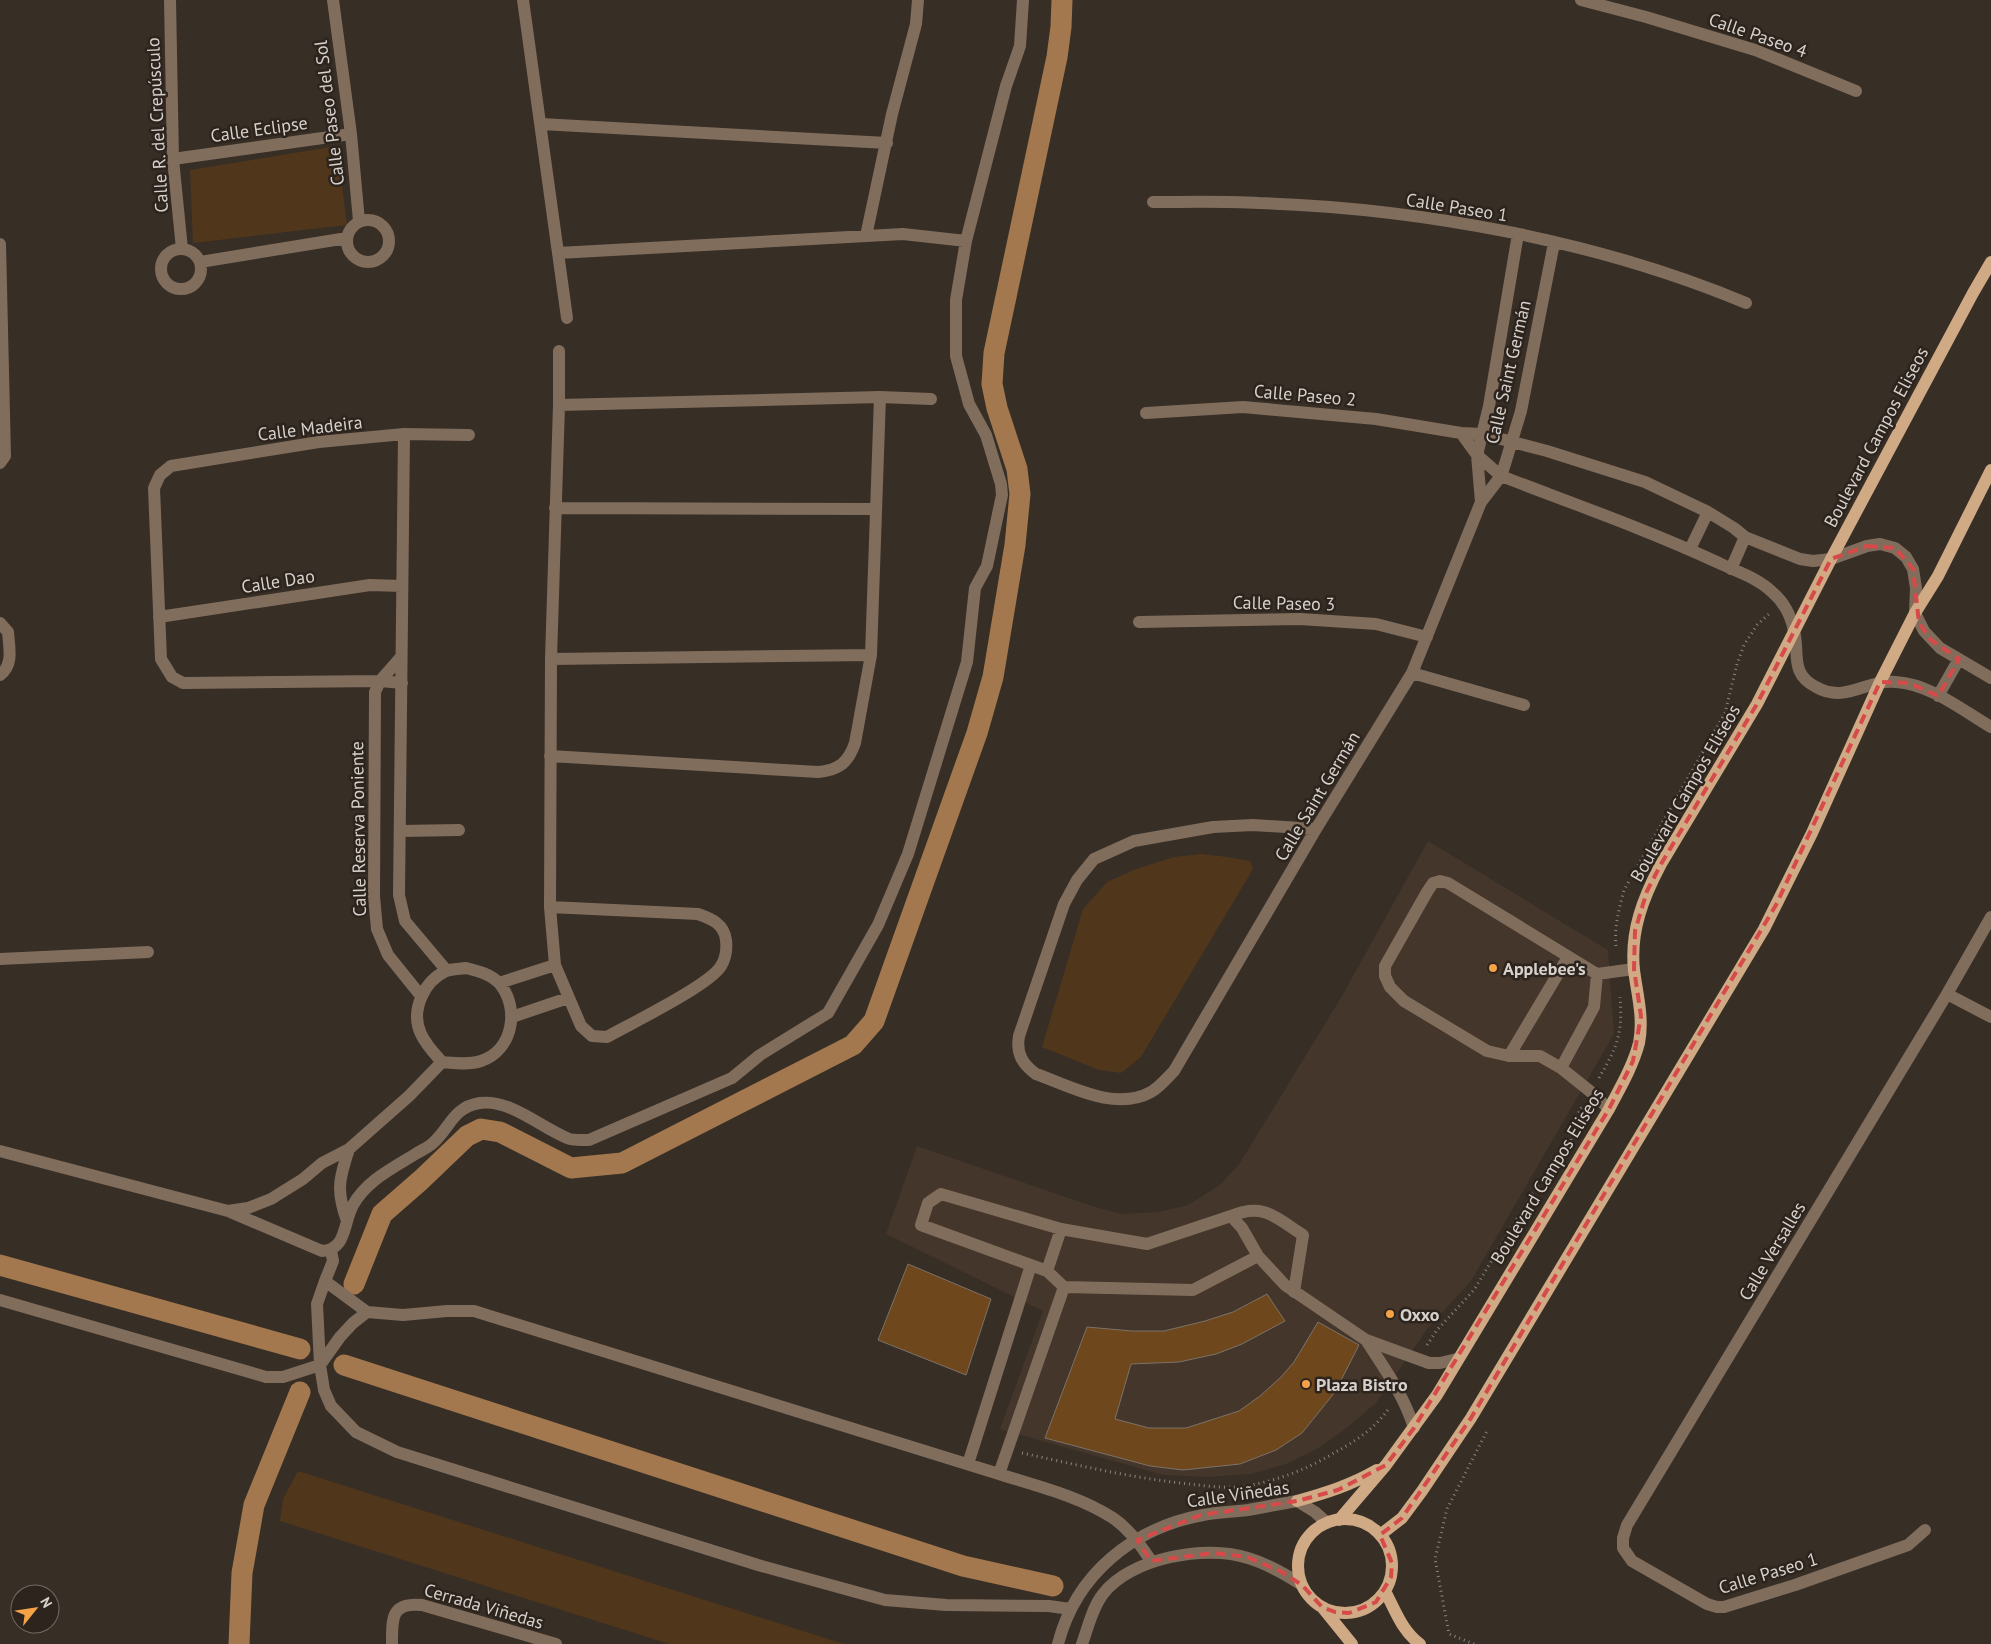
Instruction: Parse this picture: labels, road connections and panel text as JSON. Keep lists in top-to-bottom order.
{
  "streets": {
    "main road": ["Boulevard Campos Eliseos"],
    "street": [
      "Calle Paseo 4",
      "Calle Paseo del Sol",
      "Calle R. del Crepúsculo",
      "Calle Eclipse",
      "Calle Paseo 1",
      "Calle Saint Germán",
      "Calle Paseo 2",
      "Calle Madeira",
      "Calle Dao",
      "Calle Paseo 3",
      "Calle Reserva Poniente",
      "Calle Versalles",
      "Calle Viñedas",
      "Cerrada Viñedas"
    ]
  },
  "crossings": [
    ["Calle Paseo del Sol", "Calle Eclipse"],
    ["Calle R. del Crepúsculo", "Calle Eclipse"],
    ["Calle Paseo 1", "Calle Saint Germán"],
    ["Calle Paseo 1", "Calle Versalles"],
    ["Calle Saint Germán", "Calle Paseo 2"],
    ["Calle Saint Germán", "Calle Paseo 3"],
    ["Calle Paseo 2", "Boulevard Campos Eliseos"],
    ["Calle Madeira", "Calle Dao"],
    ["Boulevard Campos Eliseos", "Calle Viñedas"]
  ],
  "places": ["Applebee's", "Oxxo", "Plaza Bistro"],
  "north": "top right"
}
